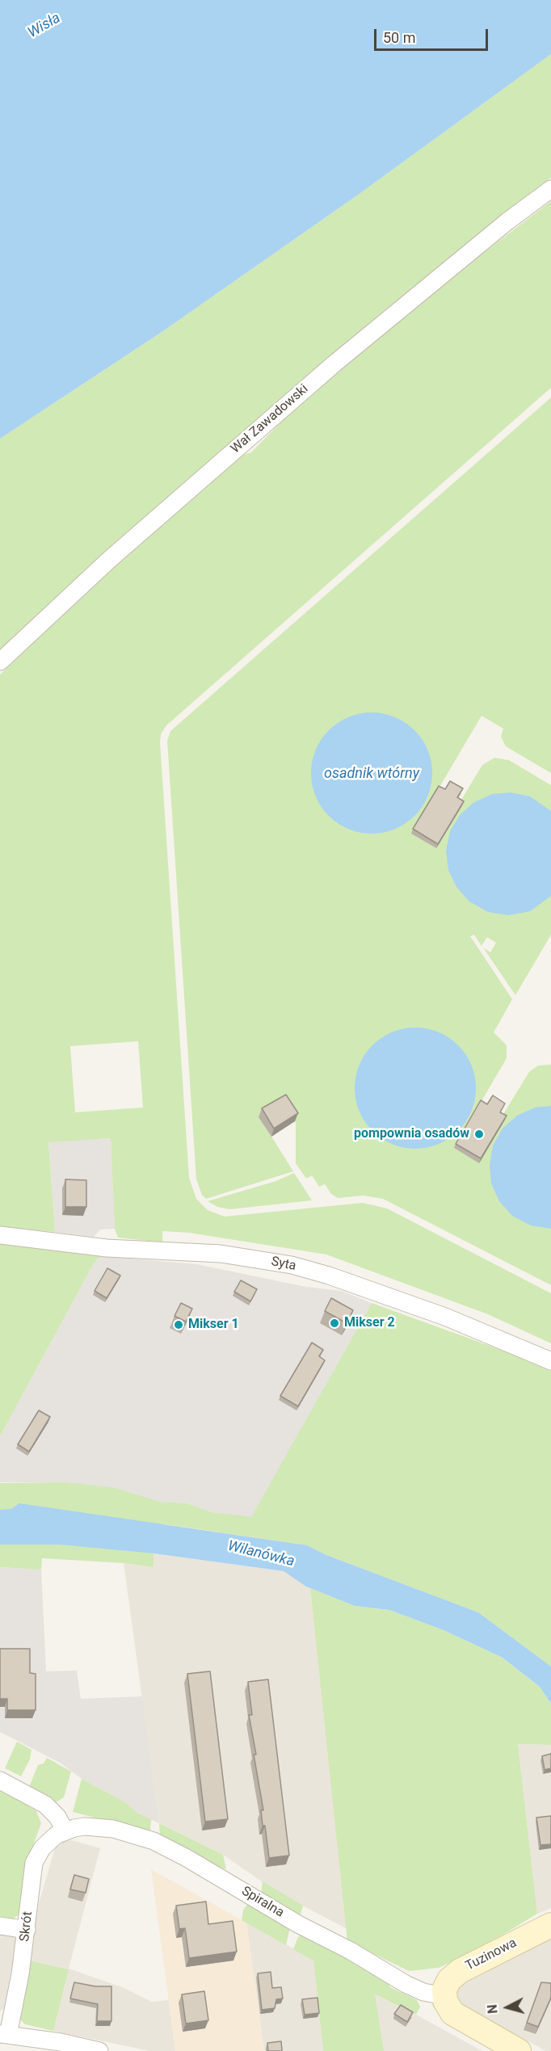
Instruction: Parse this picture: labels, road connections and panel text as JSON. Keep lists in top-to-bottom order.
{
  "streets": {
    "street": [
      "Wał Zawadowski",
      "Syta",
      "Spiralna",
      "Skrót",
      "Tuzinowa"
    ]
  },
  "crossings": [
    ["Spiralna", "Skrót"],
    ["Spiralna", "Tuzinowa"]
  ],
  "water": ["Wisła", "osadnik wtórny", "Wilanówka"],
  "places": ["pompownia osadów", "Mikser 2", "Mikser 1"],
  "scale_bar": "50 m",
  "north": "left"
}
